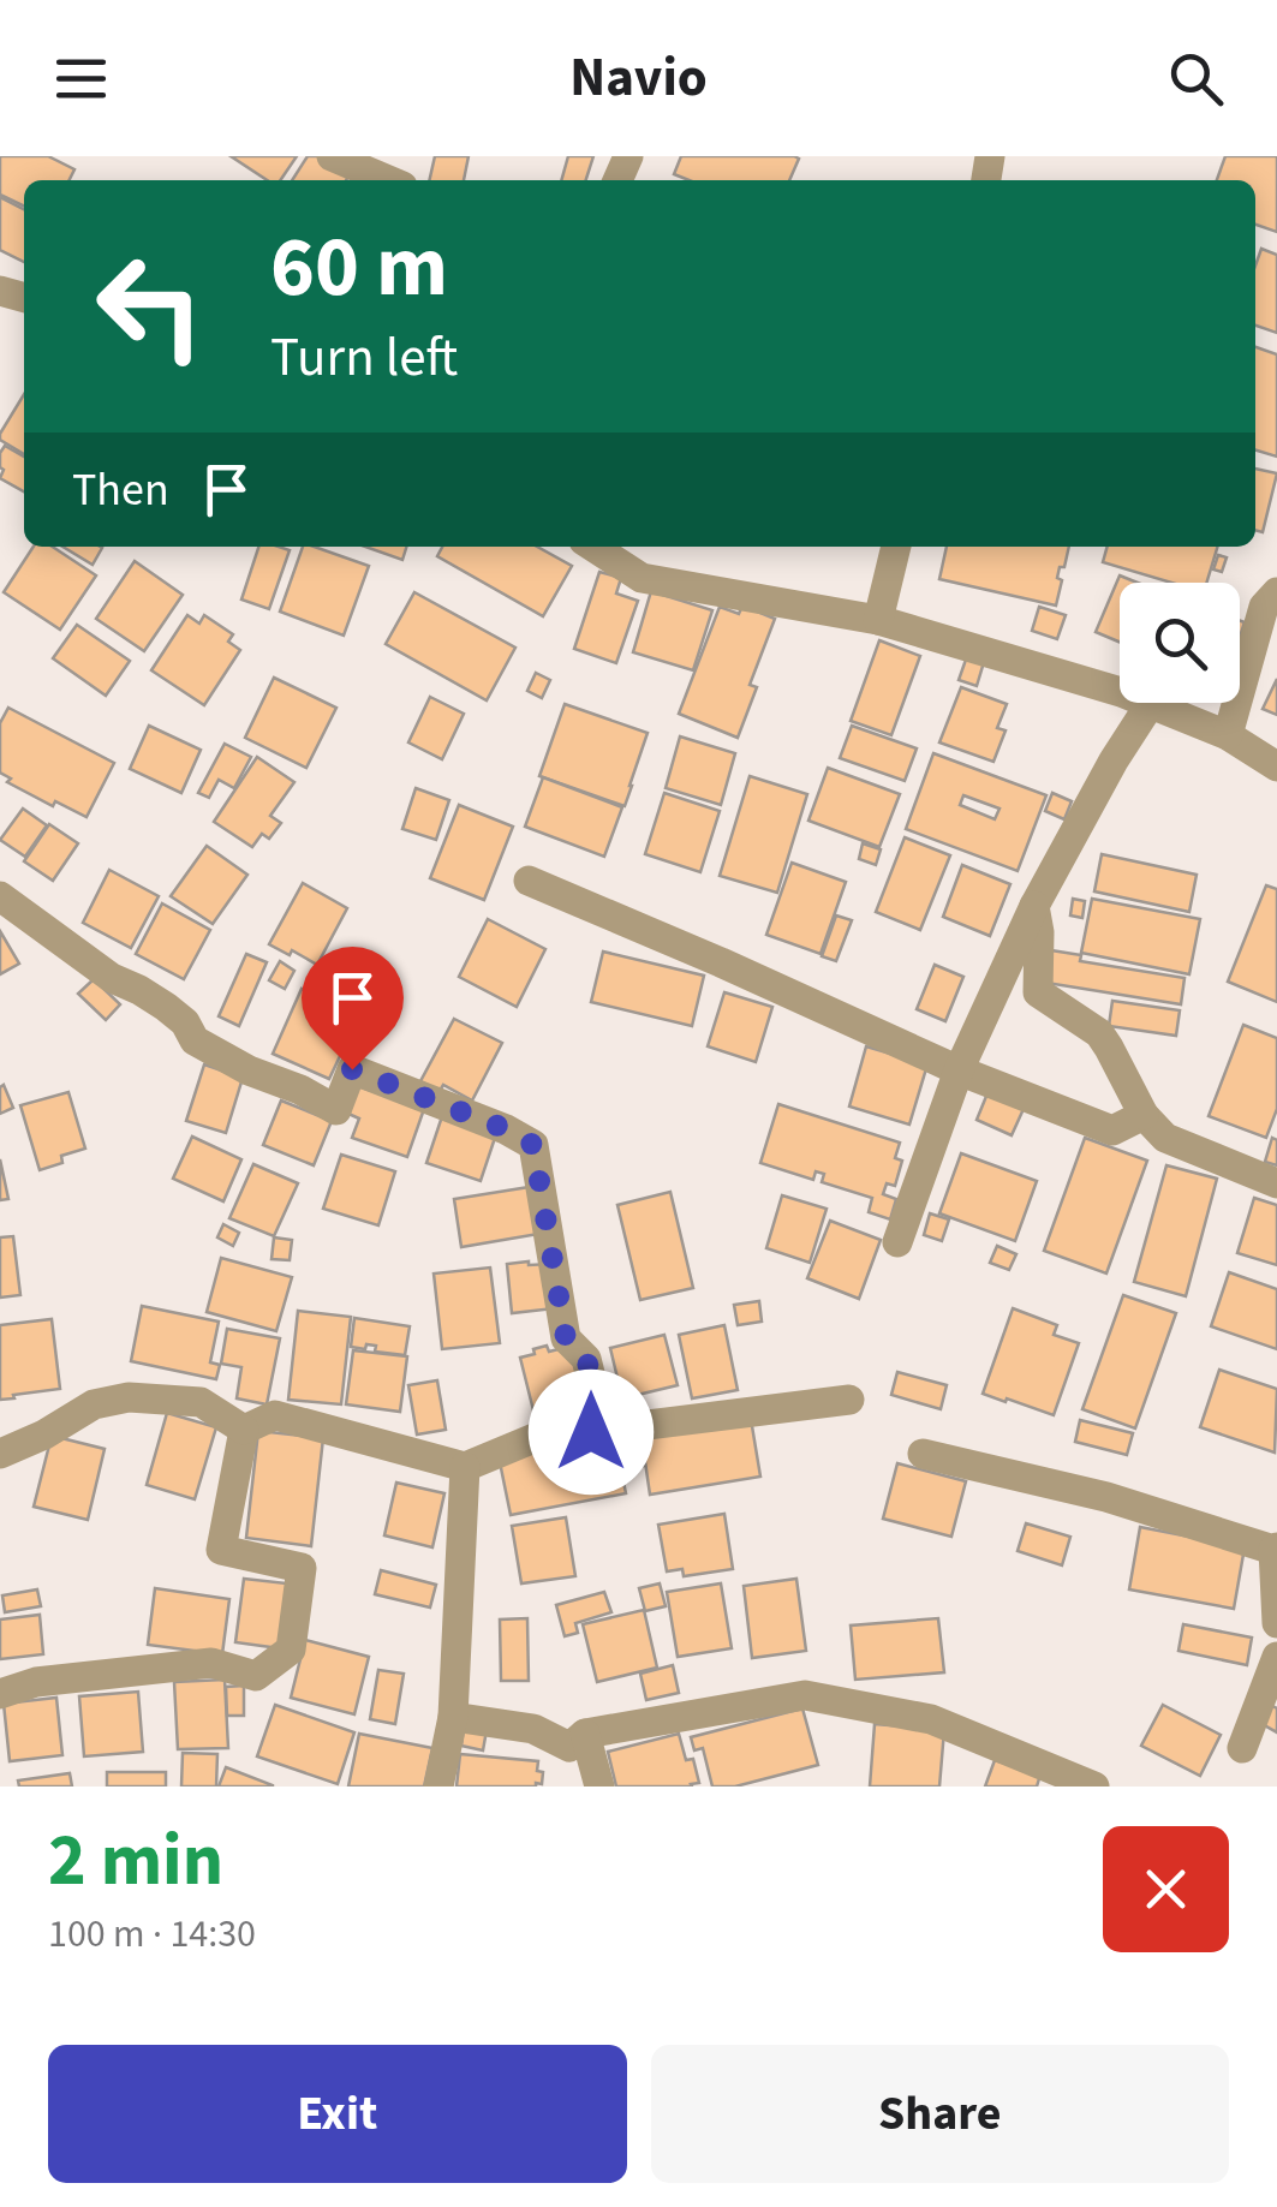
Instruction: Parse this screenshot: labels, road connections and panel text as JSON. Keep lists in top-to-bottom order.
{
  "page": {
    "header": "Navio",
    "turn": ["60 m", "Turn left"],
    "then": "Then",
    "heading": ["2 min", "100 m · 14:30"],
    "buttons": ["Exit", "Share"]
  }
}
